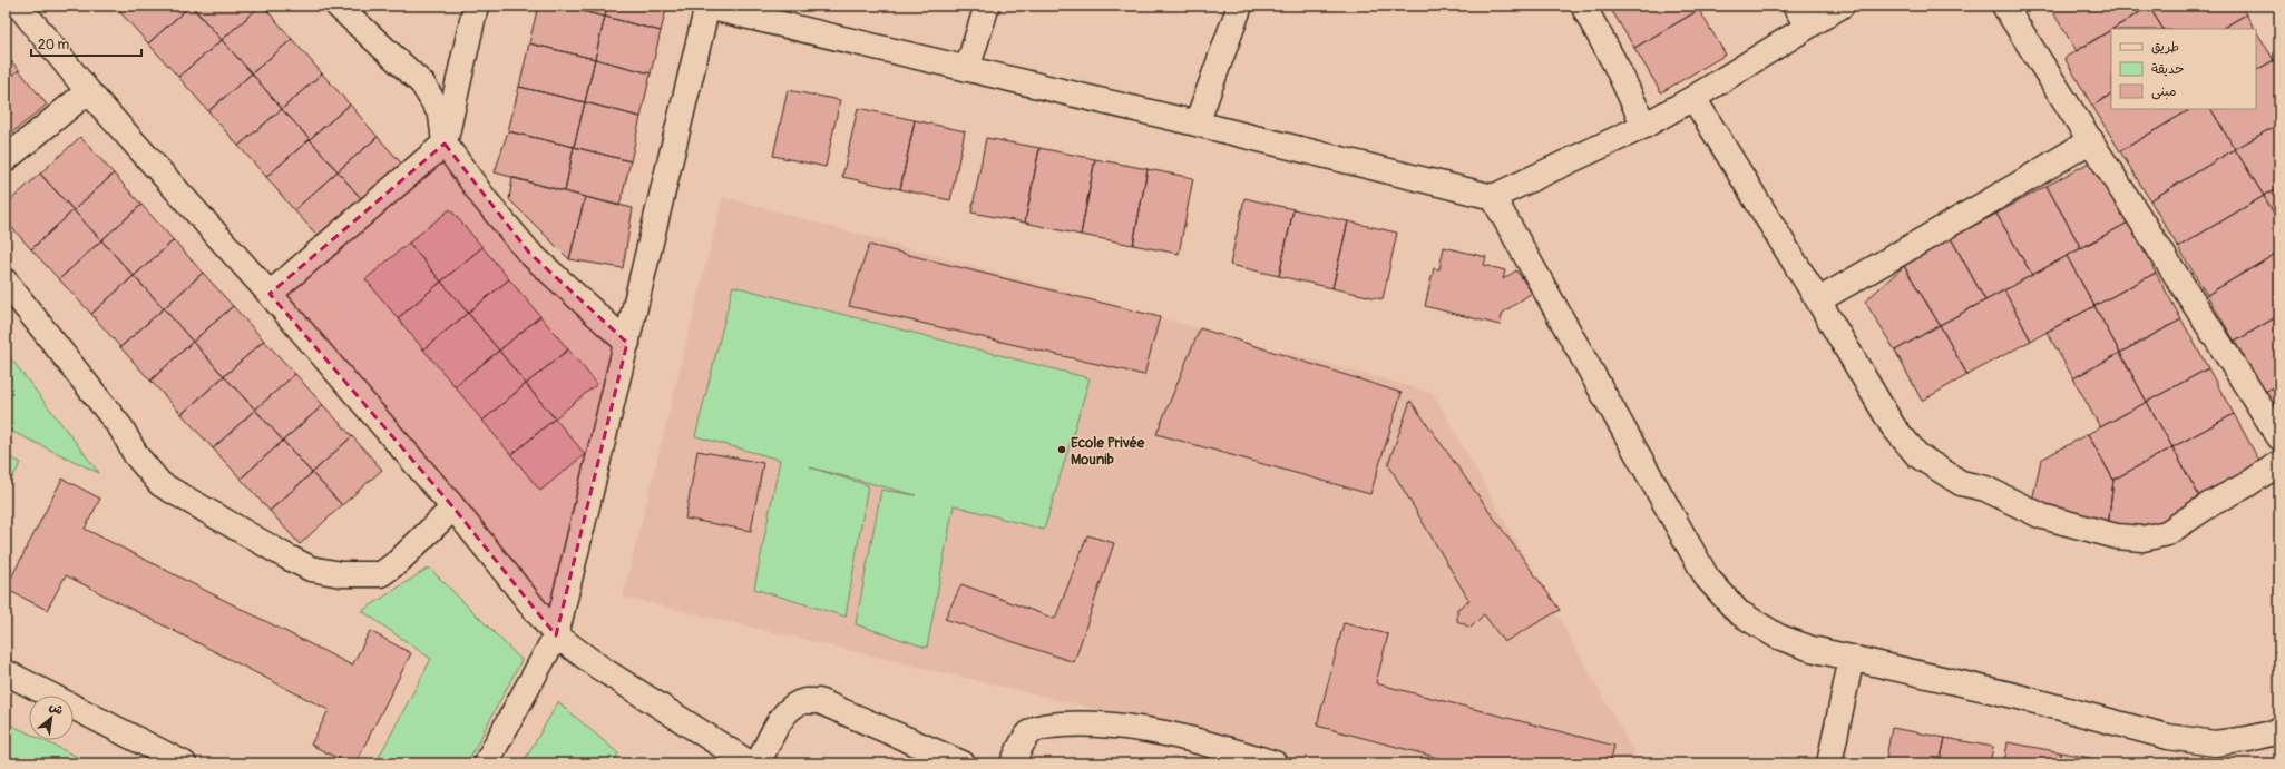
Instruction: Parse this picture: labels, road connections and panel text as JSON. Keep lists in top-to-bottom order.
{
  "places": ["Ecole Privée Mounib"],
  "legend": ["طريق", "حديقة", "مبنى"],
  "scale_bar": "20 m",
  "north": "top right"
}
